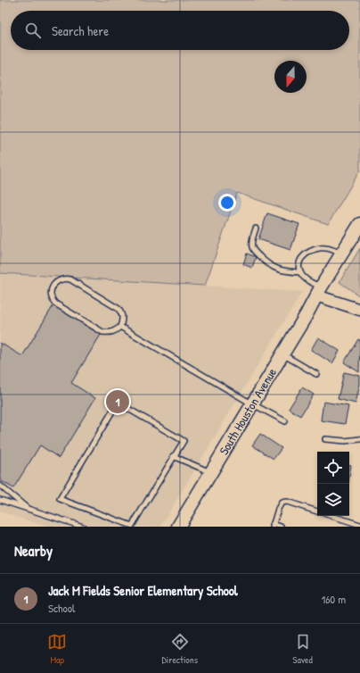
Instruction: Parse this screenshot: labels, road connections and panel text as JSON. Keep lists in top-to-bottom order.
{
  "streets": {
    "main road": ["South Houston Avenue"]
  },
  "north": "bottom",
  "page": {
    "search": "Search here",
    "pins": "1",
    "heading": "Nearby",
    "list": [
      {
        "mark": "1",
        "name": "Jack M Fields Senior Elementary School",
        "note": "School",
        "value": "160 m"
      }
    ],
    "nav": ["Map", "Directions", "Saved"]
  }
}
